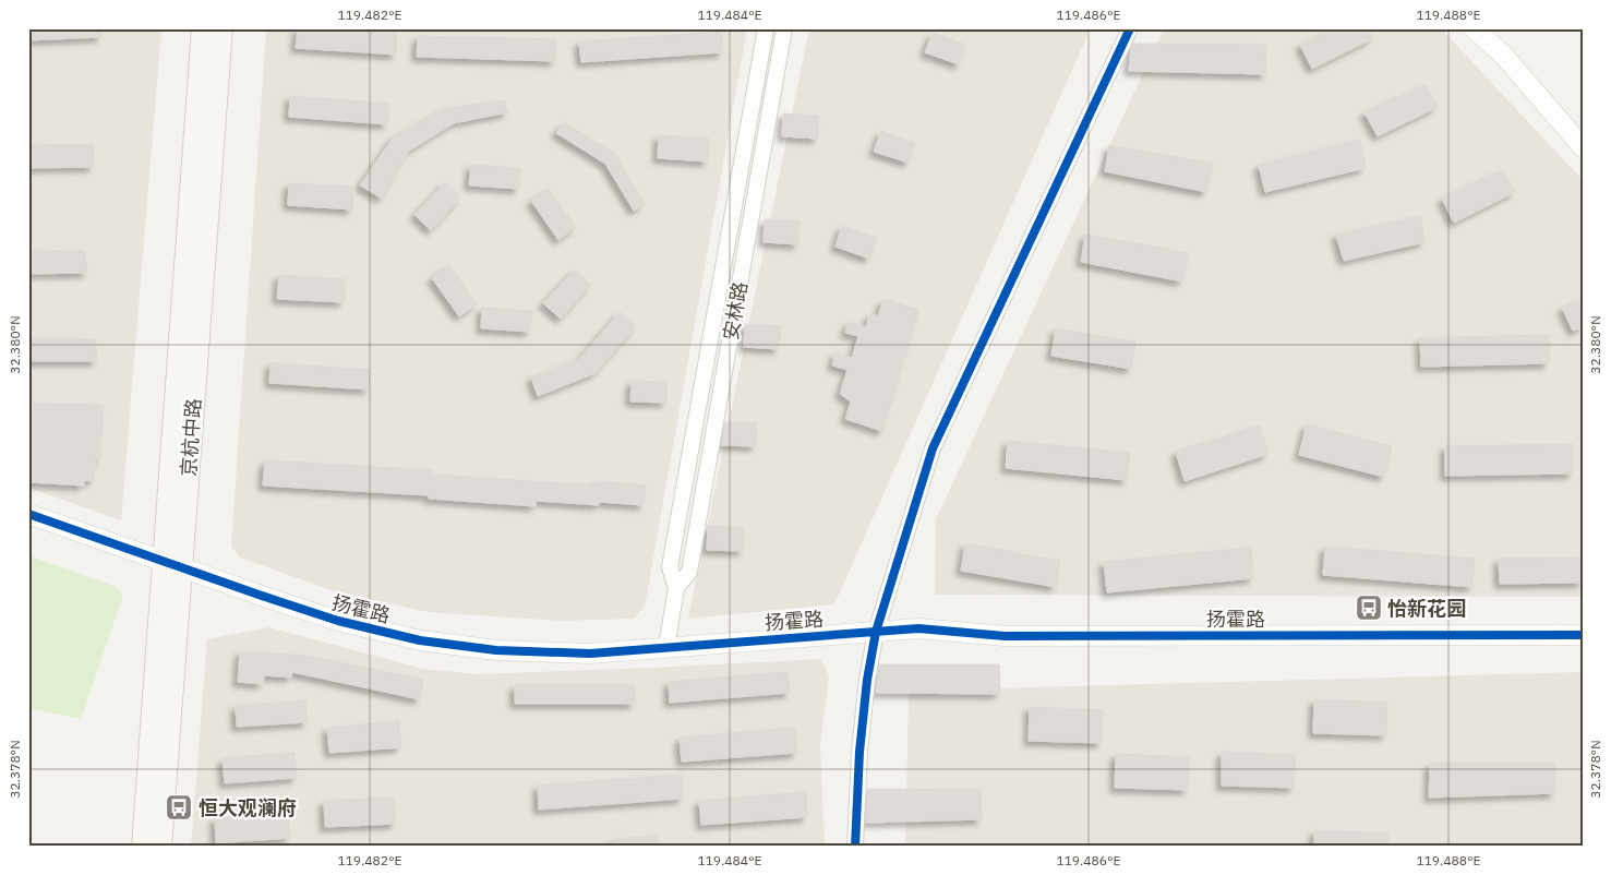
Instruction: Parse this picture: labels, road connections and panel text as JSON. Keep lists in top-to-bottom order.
{
  "streets": {
    "main road": ["京杭中路"],
    "street": ["安林路", "扬霍路"]
  },
  "crossings": [
    ["安林路", "扬霍路"],
    ["京杭中路", "扬霍路"]
  ],
  "places": {
    "bus stop": ["怡新花园", "恒大观澜府"]
  },
  "coordinates": [
    "119.482°E",
    "119.484°E",
    "119.486°E",
    "119.488°E",
    "32.380°N",
    "32.378°N"
  ]
}
